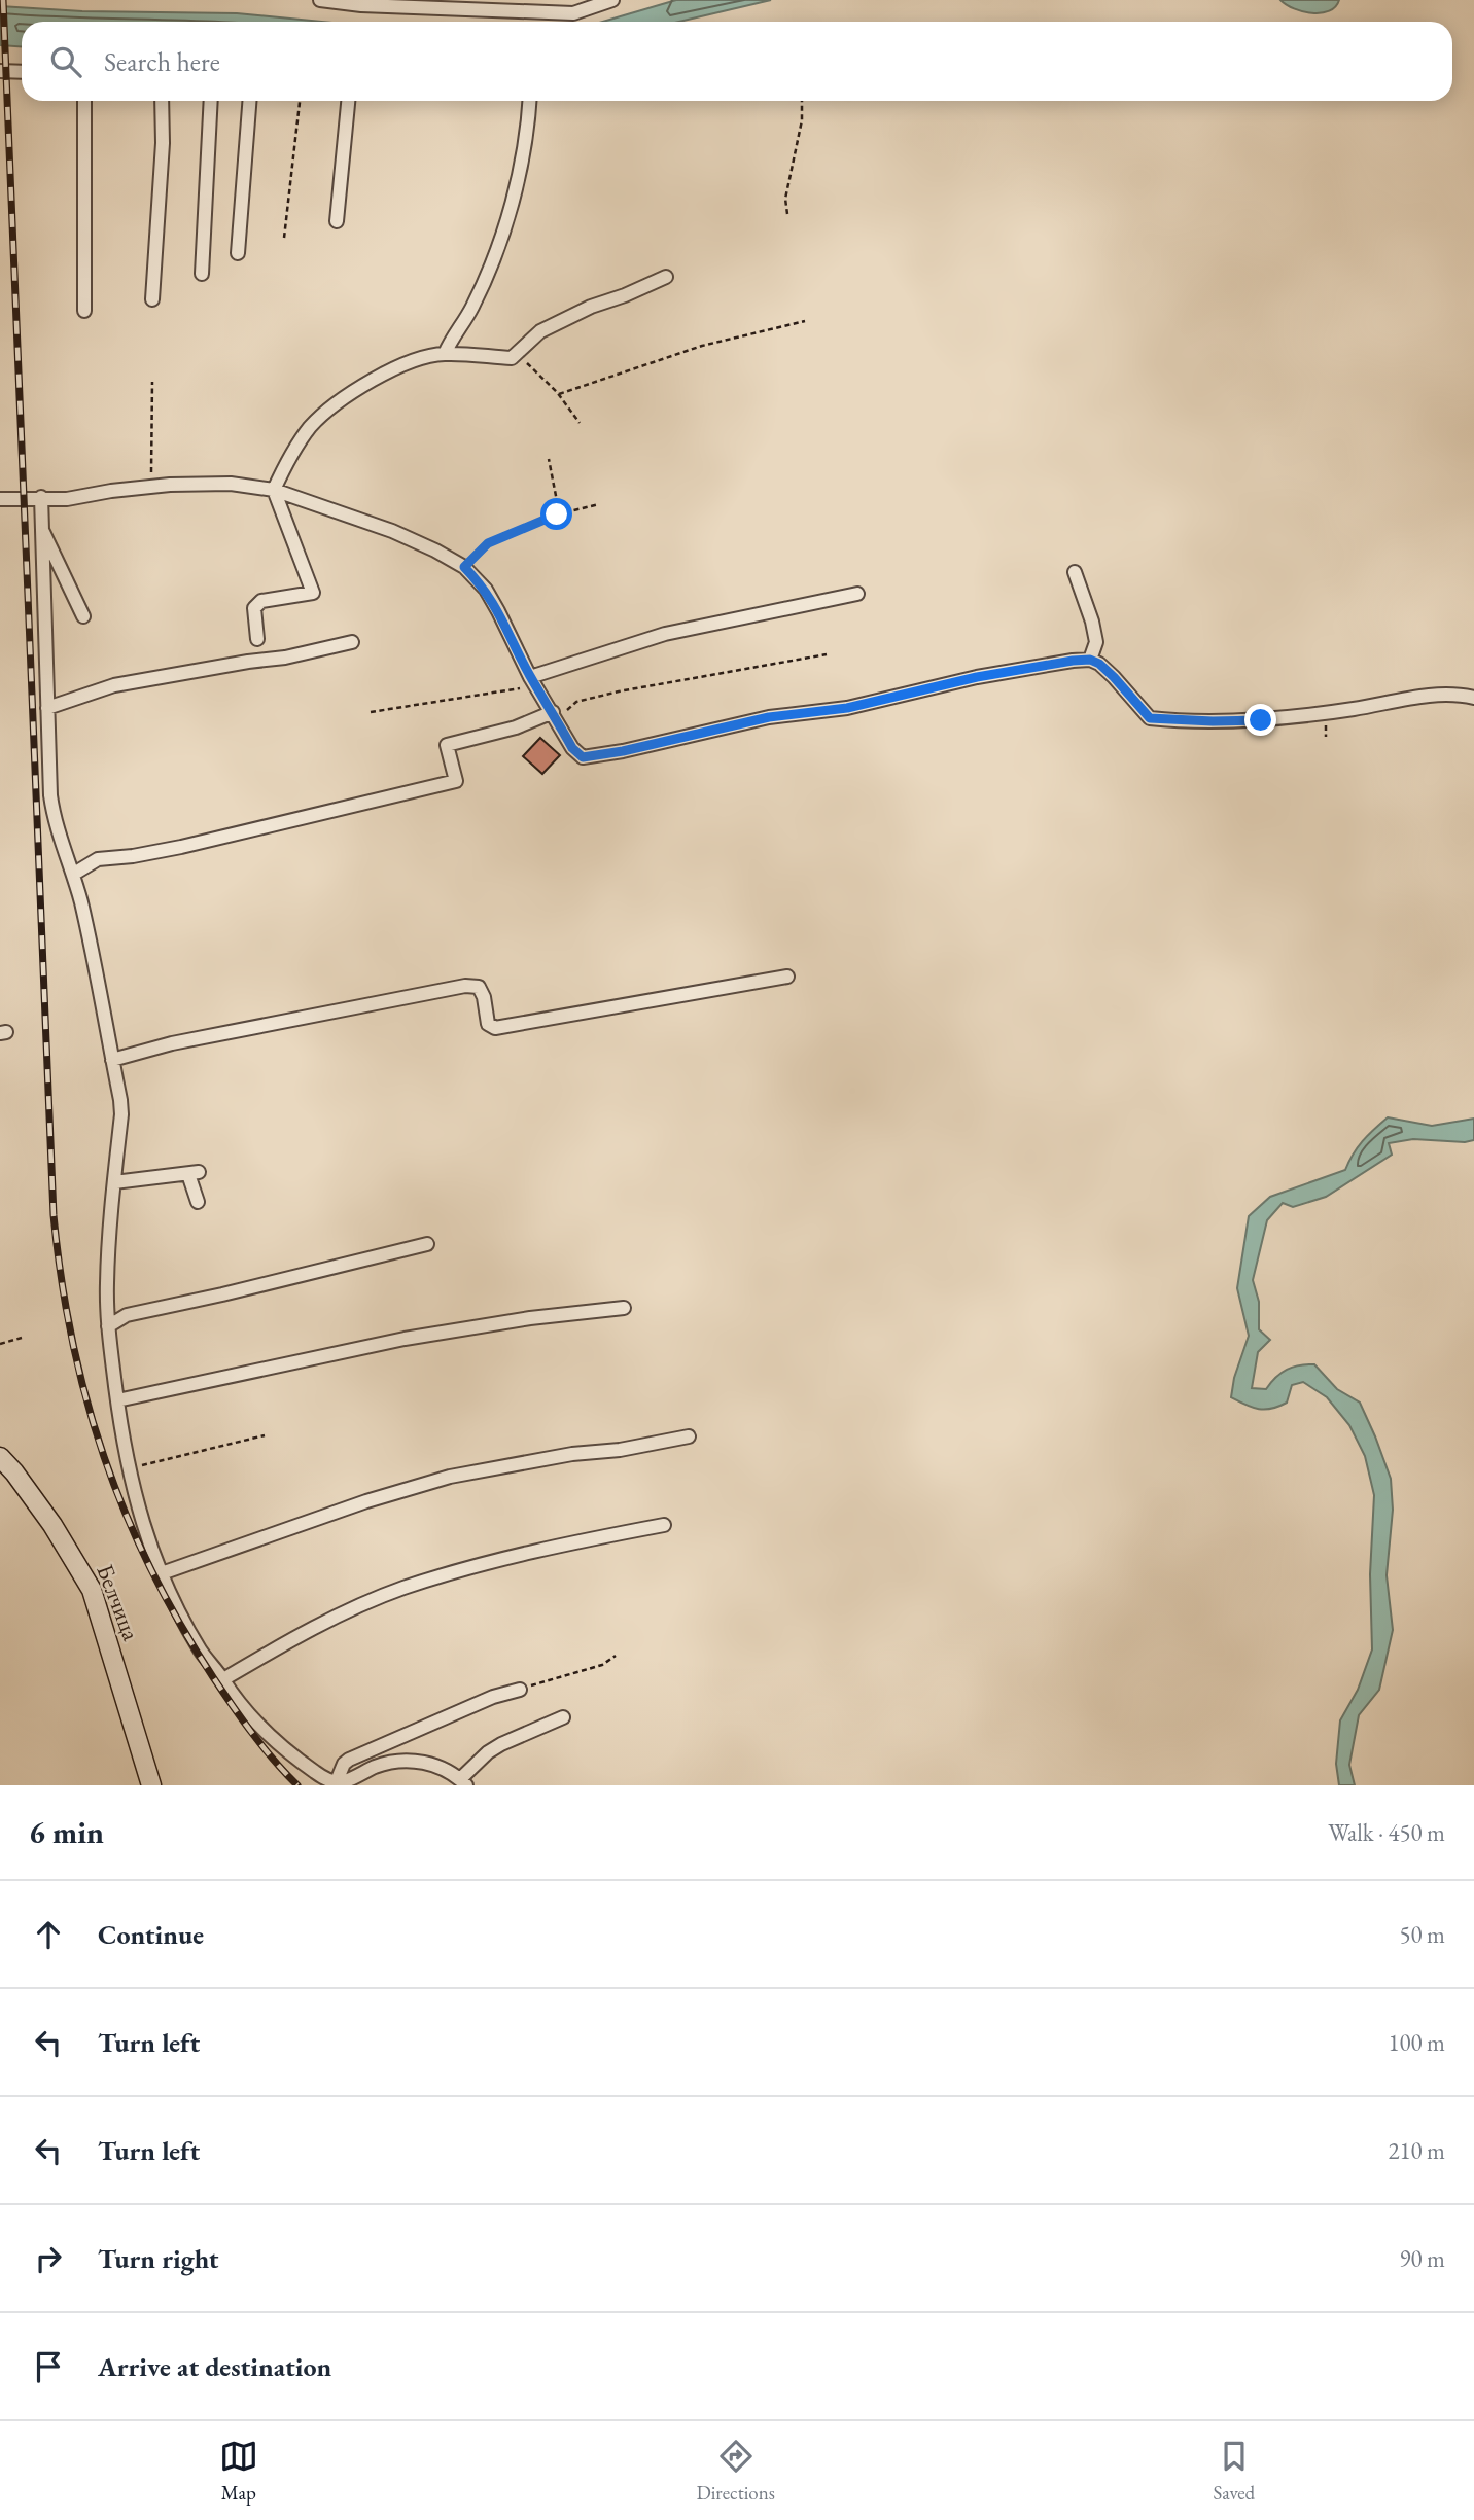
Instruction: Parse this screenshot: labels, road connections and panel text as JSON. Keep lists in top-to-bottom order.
{
  "streets": {
    "main road": ["Белчица"]
  },
  "page": {
    "search": "Search here",
    "heading": ["6 min", "Walk · 450 m"],
    "list": [
      ["Continue", "50 m"],
      ["Turn left", "100 m"],
      ["Turn left", "210 m"],
      ["Turn right", "90 m"],
      "Arrive at destination"
    ],
    "nav": ["Map", "Directions", "Saved"]
  }
}
